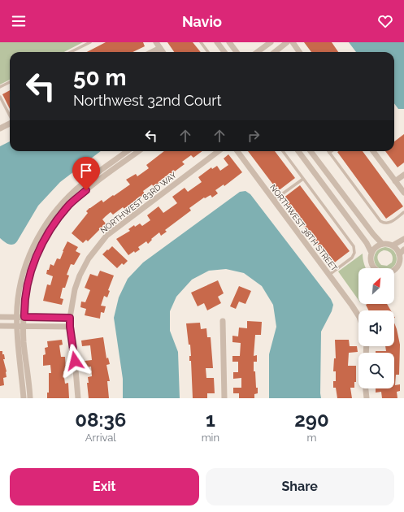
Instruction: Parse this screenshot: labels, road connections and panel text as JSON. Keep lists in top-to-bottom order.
{
  "streets": {
    "street": ["NORTHWEST 83RD WAY", "NORTHWEST 38TH STREET"]
  },
  "north": "top right",
  "page": {
    "header": "Navio",
    "turn": ["50 m", "Northwest 32nd Court"],
    "eta": [
      "08:36",
      "Arrival",
      "1",
      "min",
      "290",
      "m"
    ],
    "buttons": ["Exit", "Share"]
  }
}
